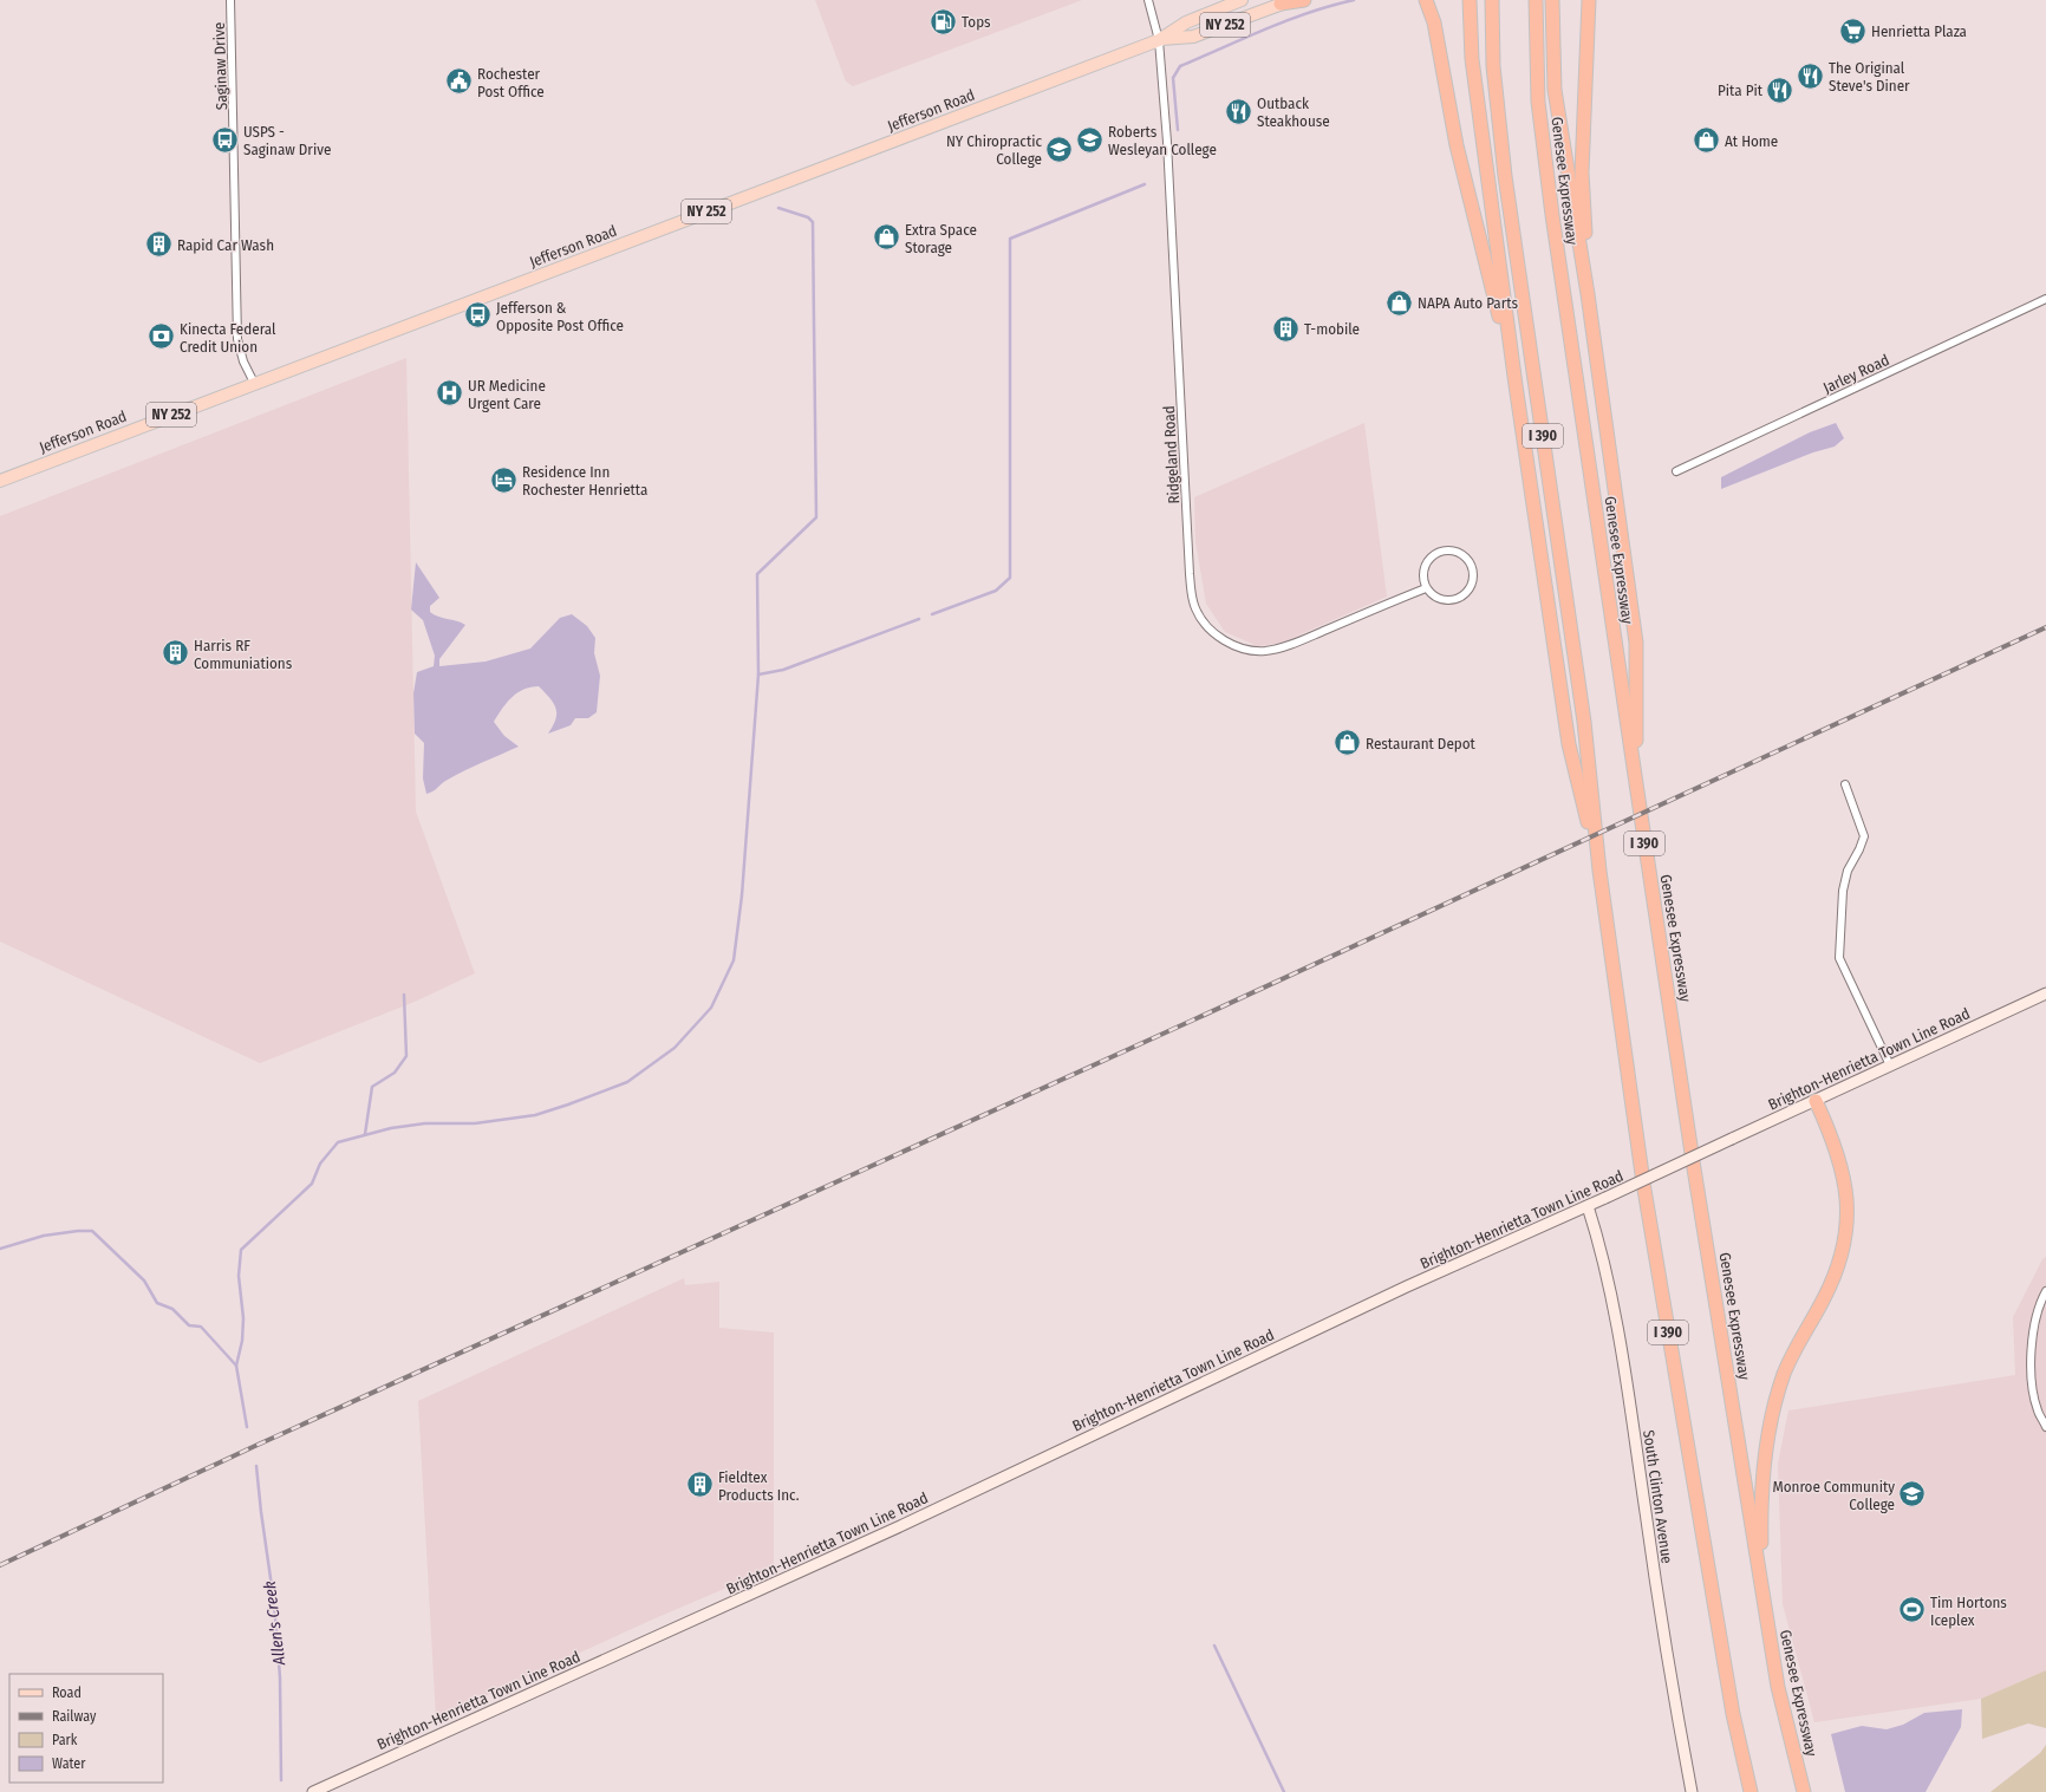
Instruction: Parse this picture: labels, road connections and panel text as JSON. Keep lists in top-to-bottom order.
{
  "streets": {
    "highway": ["Genesee Expressway", "I 390"],
    "main road": ["NY 252", "Jefferson Road"],
    "street": [
      "Saginaw Drive",
      "Jarley Road",
      "Ridgeland Road",
      "Brighton-Henrietta Town Line Road",
      "South Clinton Avenue"
    ]
  },
  "crossings": [
    ["Saginaw Drive", "Jefferson Road"],
    ["Jefferson Road", "Ridgeland Road"],
    ["Brighton-Henrietta Town Line Road", "South Clinton Avenue"]
  ],
  "water": ["Allen's Creek"],
  "places": {
    "fuel station": ["Tops"],
    "supermarket": ["Henrietta Plaza"],
    "restaurant": ["The Original Steve's Diner", "Pita Pit", "Outback Steakhouse"],
    "public building": ["Rochester Post Office"],
    "bus stop": ["USPS - Saginaw Drive", "Jefferson & Opposite Post Office"],
    "school or university": ["Roberts Wesleyan College", "NY Chiropractic College", "Monroe Community College"],
    "shop": [
      "At Home",
      "Extra Space Storage",
      "NAPA Auto Parts",
      "Restaurant Depot"
    ],
    "building": [
      "Rapid Car Wash",
      "T-mobile",
      "Harris RF Communiations",
      "Fieldtex Products Inc."
    ],
    "bank": ["Kinecta Federal Credit Union"],
    "hospital": ["UR Medicine Urgent Care"],
    "hotel": ["Residence Inn Rochester Henrietta"],
    "sports": ["Tim Hortons Iceplex"]
  },
  "legend": [
    "Road",
    "Railway",
    "Park",
    "Water"
  ]
}
